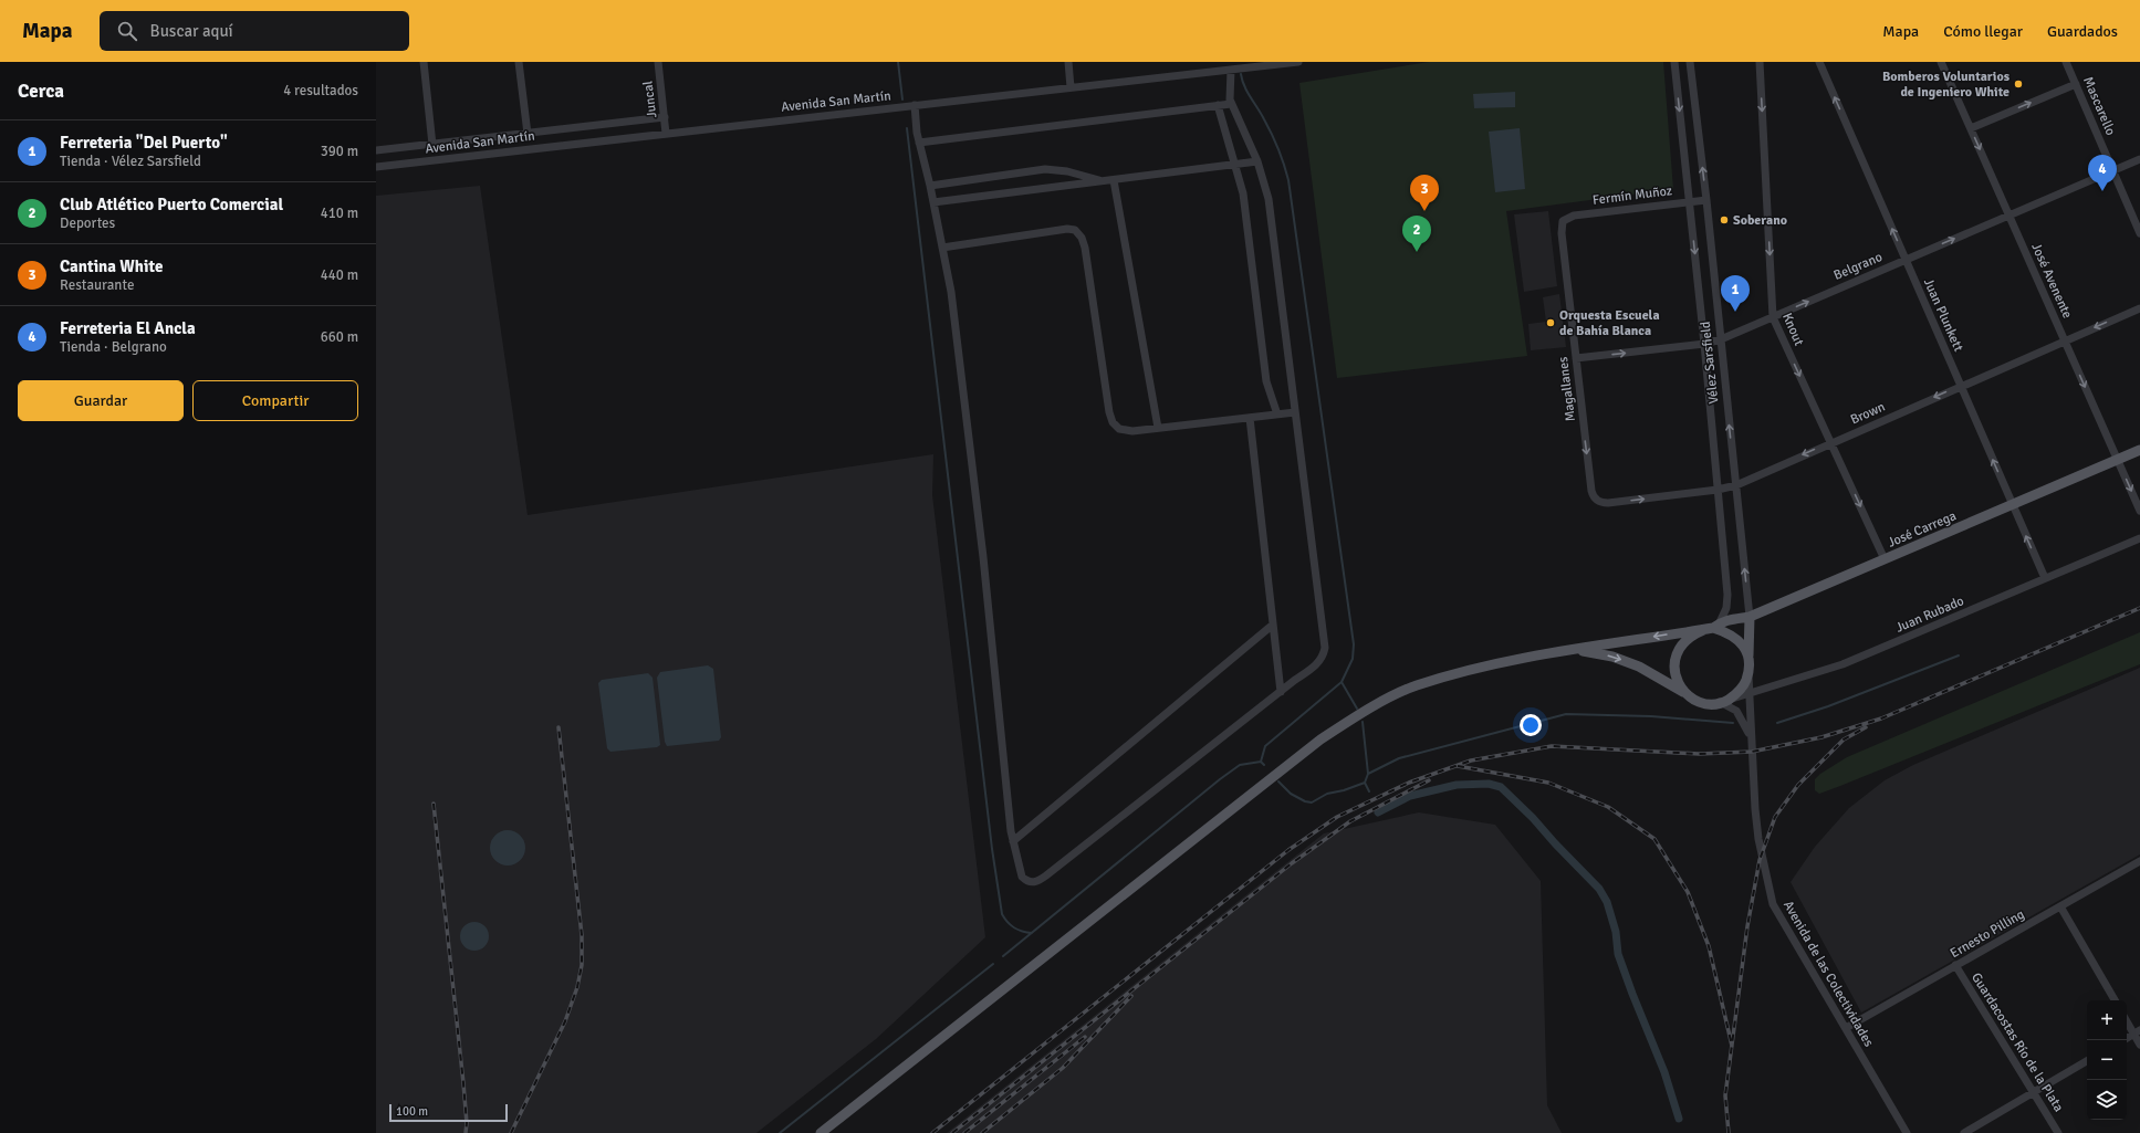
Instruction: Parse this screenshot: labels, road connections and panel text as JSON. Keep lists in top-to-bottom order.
{
  "streets": {
    "main road": ["Vélez Sarsfield", "José Carrega"],
    "street": [
      "Juncal",
      "Avenida San Martín",
      "Mascarello",
      "Fermín Muñoz",
      "Belgrano",
      "José Avenente",
      "Juan Plunkett",
      "Knout",
      "Magallanes",
      "Brown",
      "Juan Rubado",
      "Ernesto Pilling",
      "Avenida de las Colectividades",
      "Guardacostas Río de la Plata"
    ]
  },
  "crossings": [
    ["Juncal", "Avenida San Martín"],
    ["Mascarello", "Belgrano"],
    ["Fermín Muñoz", "Vélez Sarsfield"],
    ["Fermín Muñoz", "Magallanes"],
    ["Belgrano", "José Avenente"],
    ["Belgrano", "Juan Plunkett"],
    ["Belgrano", "Knout"],
    ["Belgrano", "Vélez Sarsfield"],
    ["Belgrano", "Magallanes"],
    ["José Avenente", "Brown"],
    ["José Avenente", "José Carrega"],
    ["Juan Plunkett", "Brown"],
    ["Juan Plunkett", "José Carrega"],
    ["Juan Plunkett", "Juan Rubado"],
    ["Knout", "Brown"],
    ["Knout", "José Carrega"],
    ["Vélez Sarsfield", "Brown"],
    ["Vélez Sarsfield", "José Carrega"],
    ["Vélez Sarsfield", "Juan Rubado"],
    ["Magallanes", "Brown"],
    ["José Carrega", "Juan Rubado"],
    ["Juan Rubado", "Avenida de las Colectividades"],
    ["Ernesto Pilling", "Avenida de las Colectividades"],
    ["Ernesto Pilling", "Guardacostas Río de la Plata"]
  ],
  "one_way": [
    "Belgrano",
    "José Avenente",
    "Juan Plunkett",
    "Knout",
    "Magallanes"
  ],
  "places": ["Bomberos Voluntarios de Ingeniero White", "Soberano", "Orquesta Escuela de Bahía Blanca"],
  "scale_bar": "100 m",
  "page": {
    "header": "Mapa",
    "search": "Buscar aquí",
    "nav": ["Mapa", "Cómo llegar", "Guardados"],
    "heading": ["Cerca", "4 resultados"],
    "list": [
      {
        "mark": "1",
        "name": "Ferreteria \"Del Puerto\"",
        "note": "Tienda · Vélez Sarsfield",
        "value": "390 m"
      },
      {
        "mark": "2",
        "name": "Club Atlético Puerto Comercial",
        "note": "Deportes",
        "value": "410 m"
      },
      {
        "mark": "3",
        "name": "Cantina White",
        "note": "Restaurante",
        "value": "440 m"
      },
      {
        "mark": "4",
        "name": "Ferreteria El Ancla",
        "note": "Tienda · Belgrano",
        "value": "660 m"
      }
    ],
    "pins": [
      "4",
      "3",
      "2",
      "1"
    ],
    "buttons": ["Guardar", "Compartir"],
    "map_buttons": ["+", "−"],
    "scale": "100 m"
  }
}
